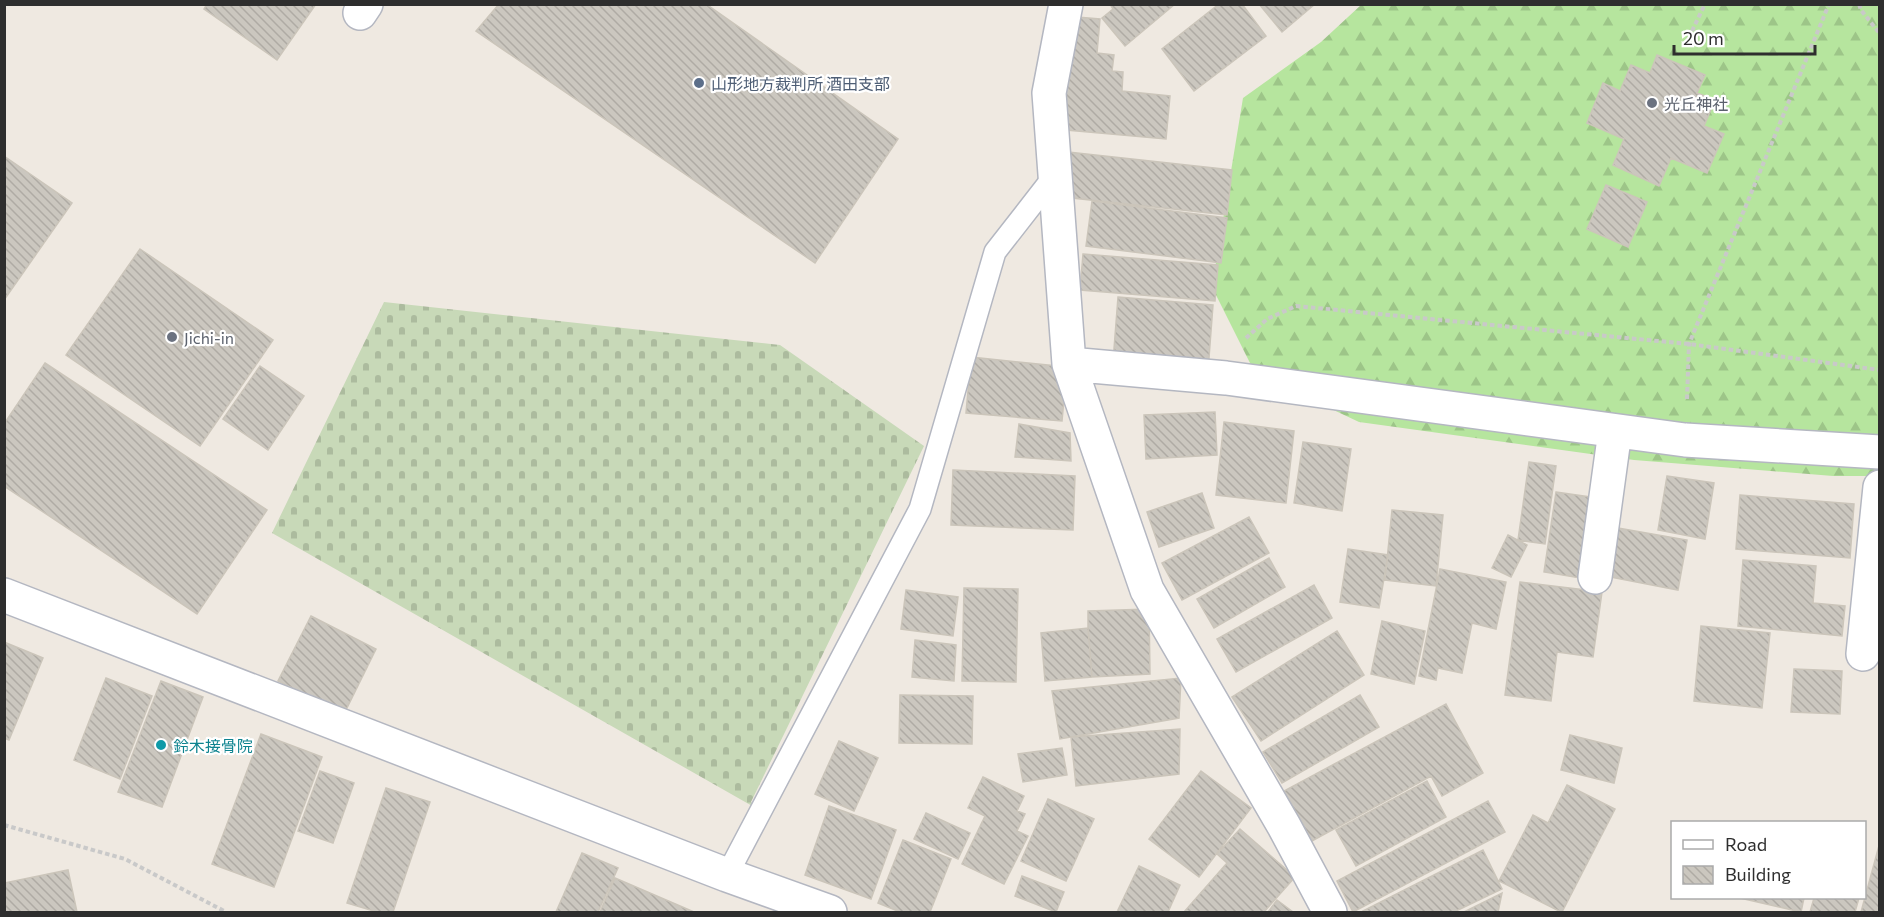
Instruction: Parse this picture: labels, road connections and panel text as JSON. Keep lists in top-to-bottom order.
{
  "places": [
    "山形地方裁判所 酒田支部",
    "光丘神社",
    "Jichi-in",
    "鈴木接骨院"
  ],
  "legend": ["Road", "Building"],
  "scale_bar": "20 m"
}
